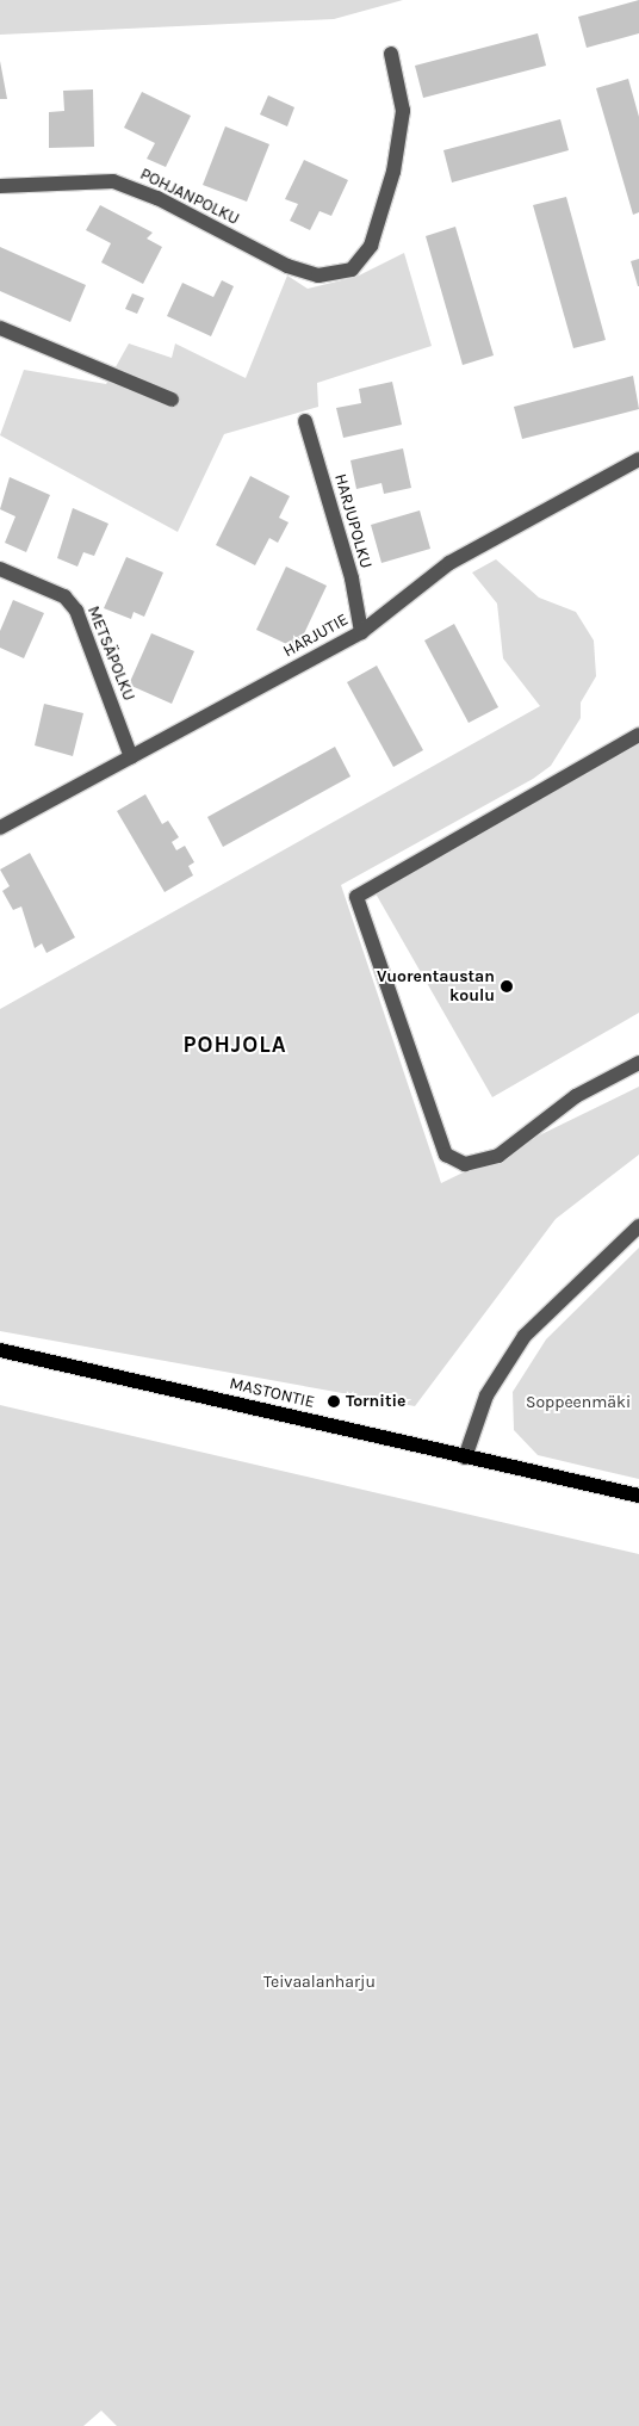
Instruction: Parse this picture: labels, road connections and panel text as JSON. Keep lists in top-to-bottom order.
{
  "streets": {
    "main road": ["MASTONTIE"],
    "street": [
      "POHJANPOLKU",
      "HARJUPOLKU",
      "HARJUTIE",
      "METSÄPOLKU"
    ]
  },
  "crossings": [
    ["HARJUPOLKU", "HARJUTIE"],
    ["HARJUTIE", "METSÄPOLKU"]
  ],
  "districts": ["POHJOLA"],
  "parks": ["Soppeenmäki", "Teivaalanharju"],
  "places": ["Vuorentaustan koulu", "Tornitie"]
}
